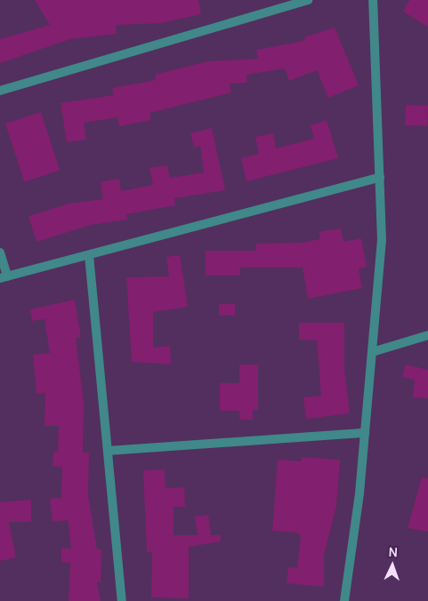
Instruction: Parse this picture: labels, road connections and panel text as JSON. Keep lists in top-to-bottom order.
{
  "north": "top"
}
